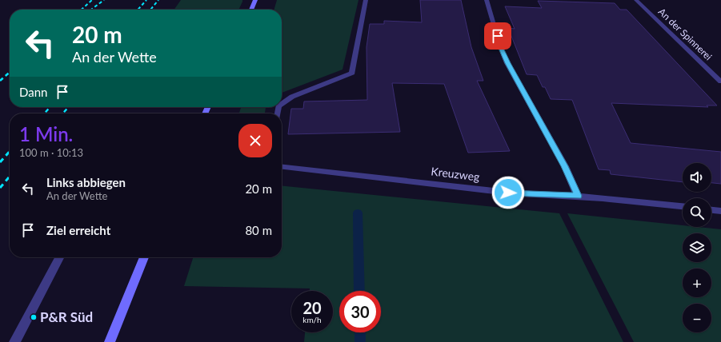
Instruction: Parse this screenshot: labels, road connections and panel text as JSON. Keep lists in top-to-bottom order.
{
  "streets": {
    "street": ["An der Spinnerei", "Kreuzweg"]
  },
  "places": ["P&R Süd"],
  "page": {
    "turn": ["20 m", "An der Wette"],
    "then": "Dann",
    "heading": ["1 Min.", "100 m · 10:13"],
    "map_buttons": ["+", "−"],
    "list": [
      {
        "name": "Links abbiegen",
        "note": "An der Wette",
        "value": "20 m"
      },
      {
        "name": "Ziel erreicht",
        "value": "80 m"
      }
    ],
    "speed": "20 km/h",
    "limit": "30"
  }
}
